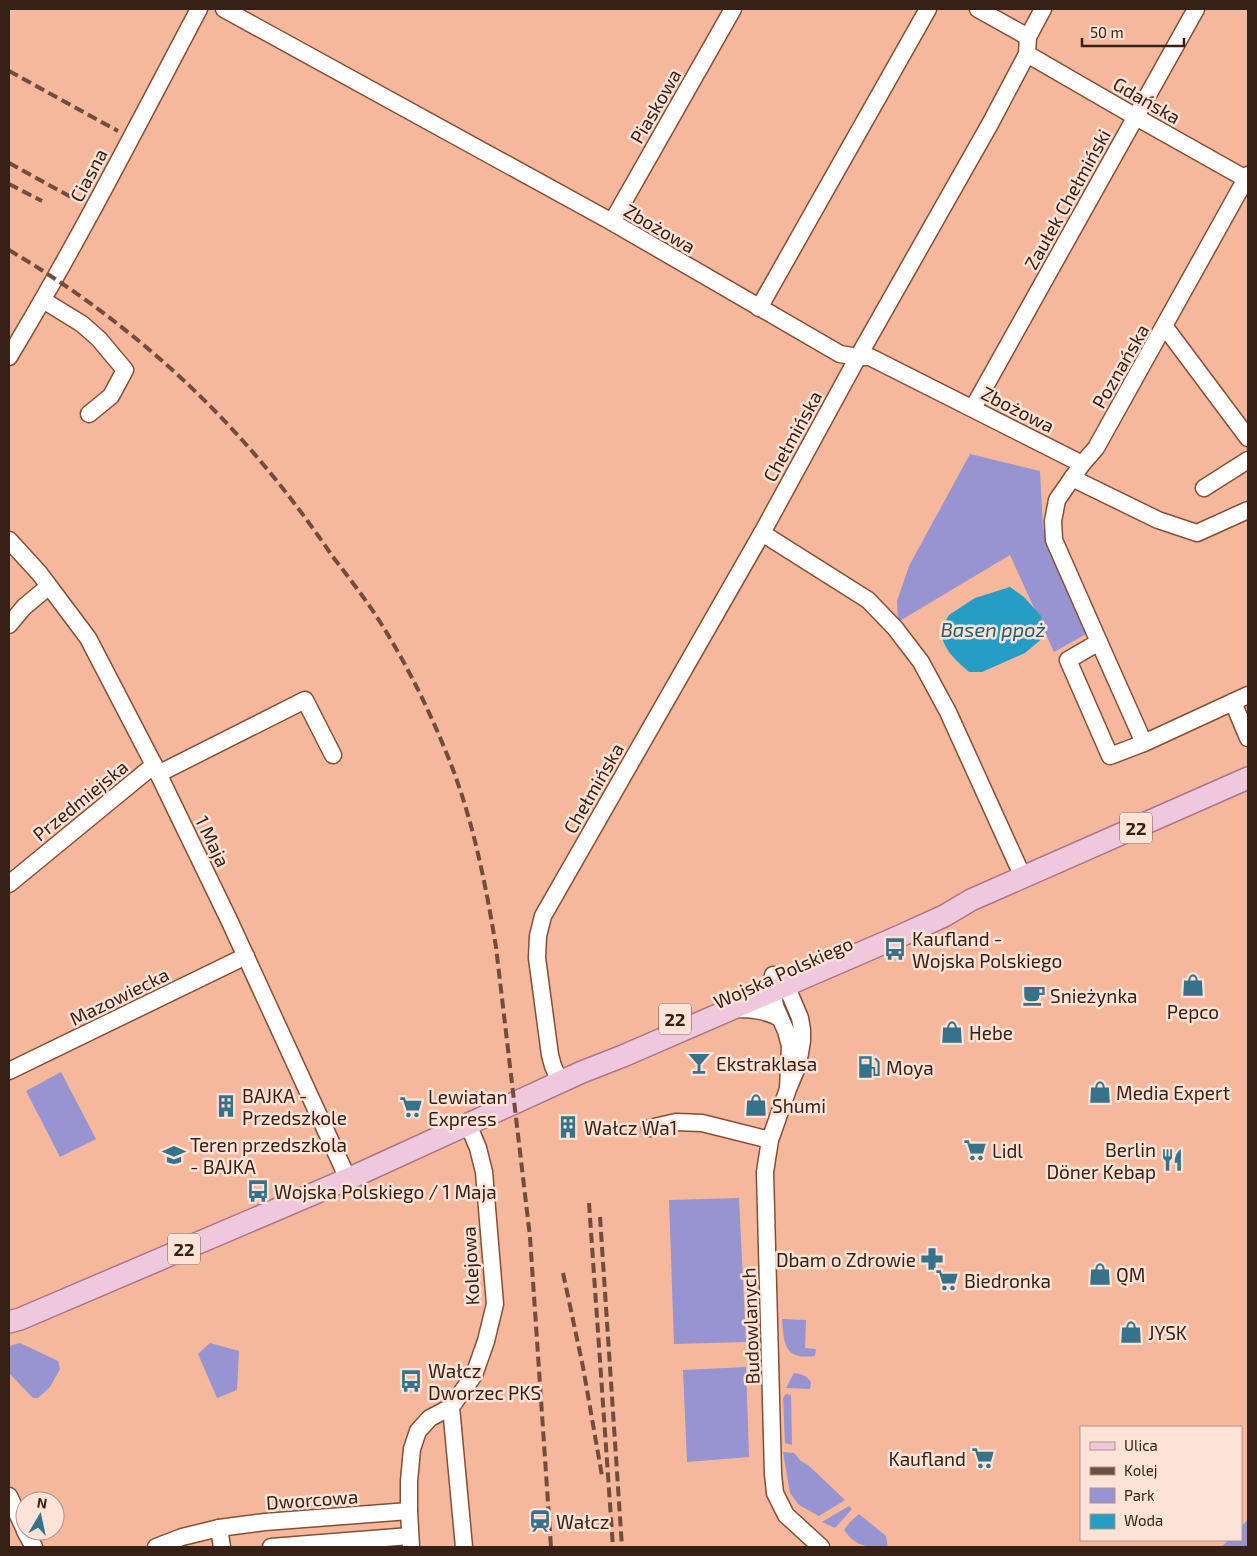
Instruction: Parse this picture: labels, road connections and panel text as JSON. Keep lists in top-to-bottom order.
{
  "streets": {
    "main road": ["22", "Wojska Polskiego"],
    "street": [
      "Gdańska",
      "Piaskowa",
      "Ciasna",
      "Zaułek Chełmiński",
      "Zbożowa",
      "Poznańska",
      "Chełmińska",
      "Przedmiejska",
      "1 Maja",
      "Mazowiecka",
      "Kolejowa",
      "Budowlanych",
      "Dworcowa"
    ]
  },
  "crossings": [
    ["Gdańska", "Zaułek Chełmiński"],
    ["Piaskowa", "Zbożowa"],
    ["Zaułek Chełmiński", "Zbożowa"],
    ["Zbożowa", "Poznańska"],
    ["Zbożowa", "Chełmińska"],
    ["Chełmińska", "Wojska Polskiego"],
    ["Przedmiejska", "1 Maja"],
    ["1 Maja", "Wojska Polskiego"],
    ["1 Maja", "Mazowiecka"],
    ["Wojska Polskiego", "Kolejowa"],
    ["Wojska Polskiego", "Budowlanych"]
  ],
  "water": ["Basen ppoż"],
  "places": {
    "bus stop": ["Kaufland - Wojska Polskiego", "Wojska Polskiego / 1 Maja", "Wałcz Dworzec PKS"],
    "shop": [
      "Pepco",
      "Hebe",
      "Media Expert",
      "Shumi",
      "QM",
      "JYSK"
    ],
    "cafe": ["Snieżynka"],
    "bar": ["Ekstraklasa"],
    "fuel station": ["Moya"],
    "building": ["BAJKA - Przedszkole", "Wałcz Wa1"],
    "supermarket": [
      "Lewiatan Express",
      "Lidl",
      "Biedronka",
      "Kaufland"
    ],
    "school or university": ["Teren przedszkola - BAJKA"],
    "restaurant": ["Berlin Döner Kebap"],
    "pharmacy": ["Dbam o Zdrowie"],
    "station": ["Wałcz"]
  },
  "legend": [
    "Ulica",
    "Kolej",
    "Park",
    "Woda"
  ],
  "scale_bar": "50 m",
  "north": "top"
}
